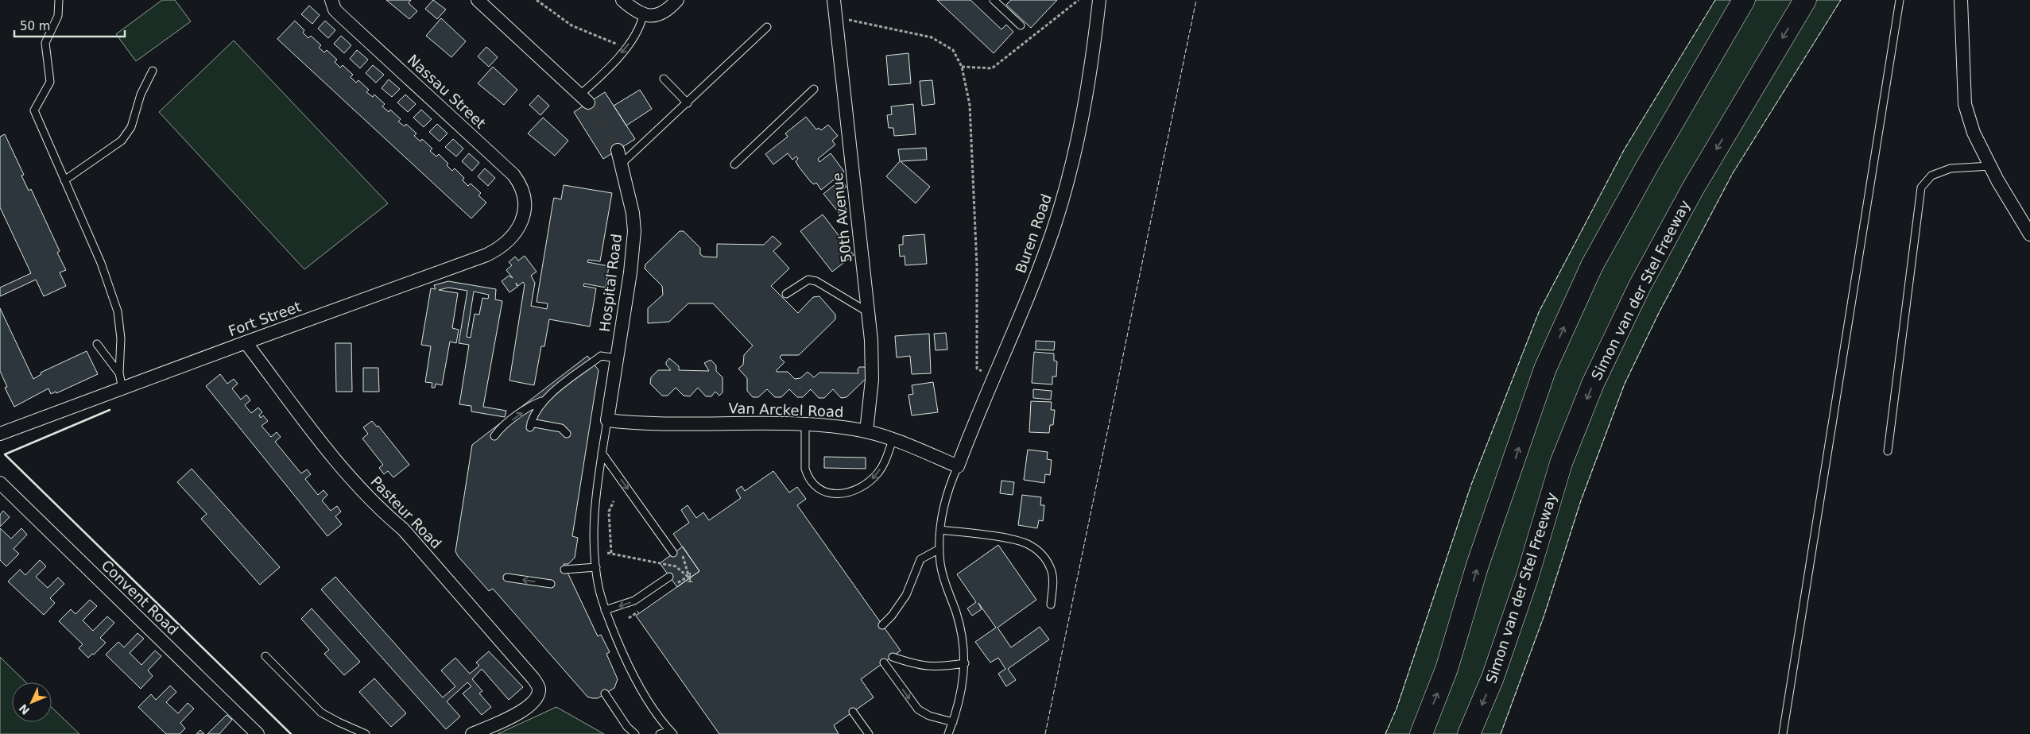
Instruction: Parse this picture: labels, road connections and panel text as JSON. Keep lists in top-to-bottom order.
{
  "streets": {
    "highway": ["Simon van der Stel Freeway"],
    "street": [
      "Nassau Street",
      "50th Avenue",
      "Buren Road",
      "Hospital Road",
      "Fort Street",
      "Van Arckel Road",
      "Pasteur Road",
      "Convent Road"
    ]
  },
  "crossings": [
    ["Nassau Street", "Fort Street"],
    ["50th Avenue", "Van Arckel Road"],
    ["Buren Road", "Van Arckel Road"],
    ["Hospital Road", "Van Arckel Road"],
    ["Fort Street", "Pasteur Road"]
  ],
  "house_numbers": ["1"],
  "scale_bar": "50 m",
  "north": "bottom left"
}
